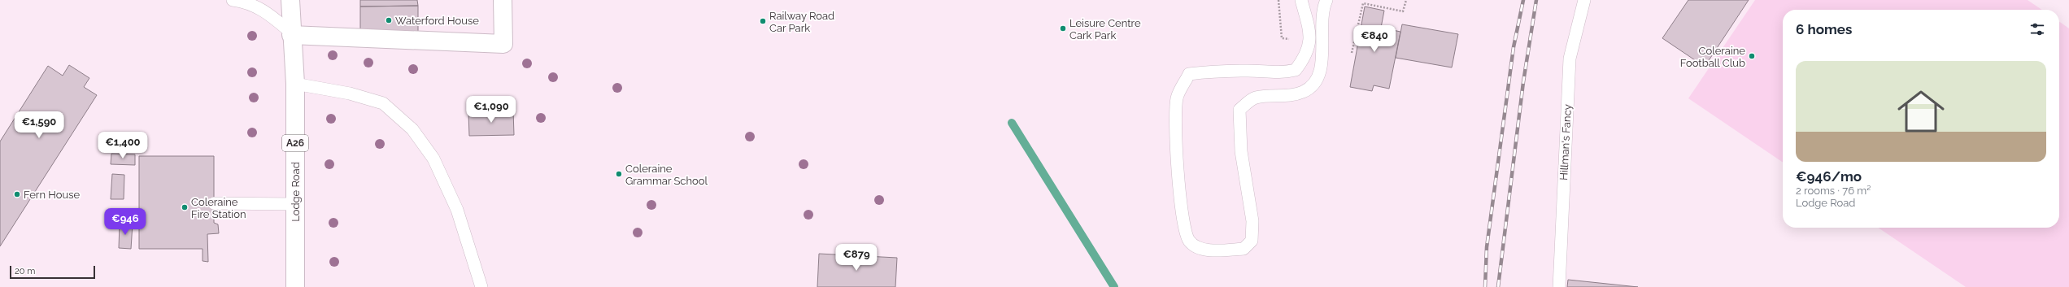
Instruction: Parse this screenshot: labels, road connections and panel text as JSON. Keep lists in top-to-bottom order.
{
  "streets": {
    "main road": ["A26", "Lodge Road"],
    "lane": ["Hillman's Fancy"]
  },
  "places": [
    "Waterford House",
    "Railway Road Car Park",
    "Leisure Centre Cark Park",
    "Coleraine Football Club",
    "Coleraine Grammar School",
    "Fern House",
    "Coleraine Fire Station"
  ],
  "scale_bar": "20 m",
  "page": {
    "heading": "6 homes",
    "price": [
      "€840",
      "€1,090",
      "€1,590",
      "€1,400",
      "€946",
      "€879"
    ],
    "list": [
      {
        "name": "€946/mo",
        "note": "2 rooms · 76 m² · Lodge Road"
      }
    ],
    "scale": "20 m"
  }
}
